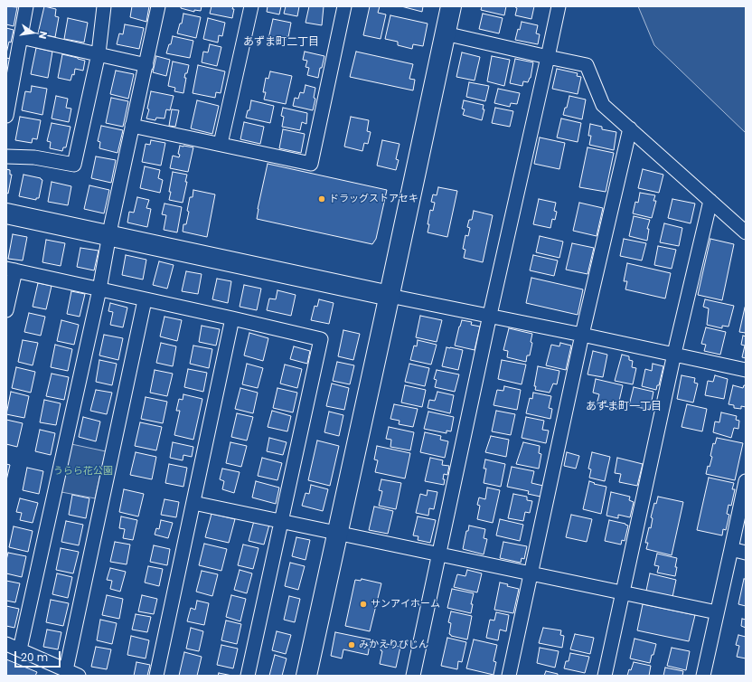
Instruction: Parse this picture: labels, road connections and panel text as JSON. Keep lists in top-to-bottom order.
{
  "districts": ["あずま町二丁目", "あずま町一丁目"],
  "parks": ["うらら花公園"],
  "places": ["ドラッグストアセキ", "サンアイホーム", "みかえりびじん"],
  "scale_bar": "20 m",
  "north": "right"
}
